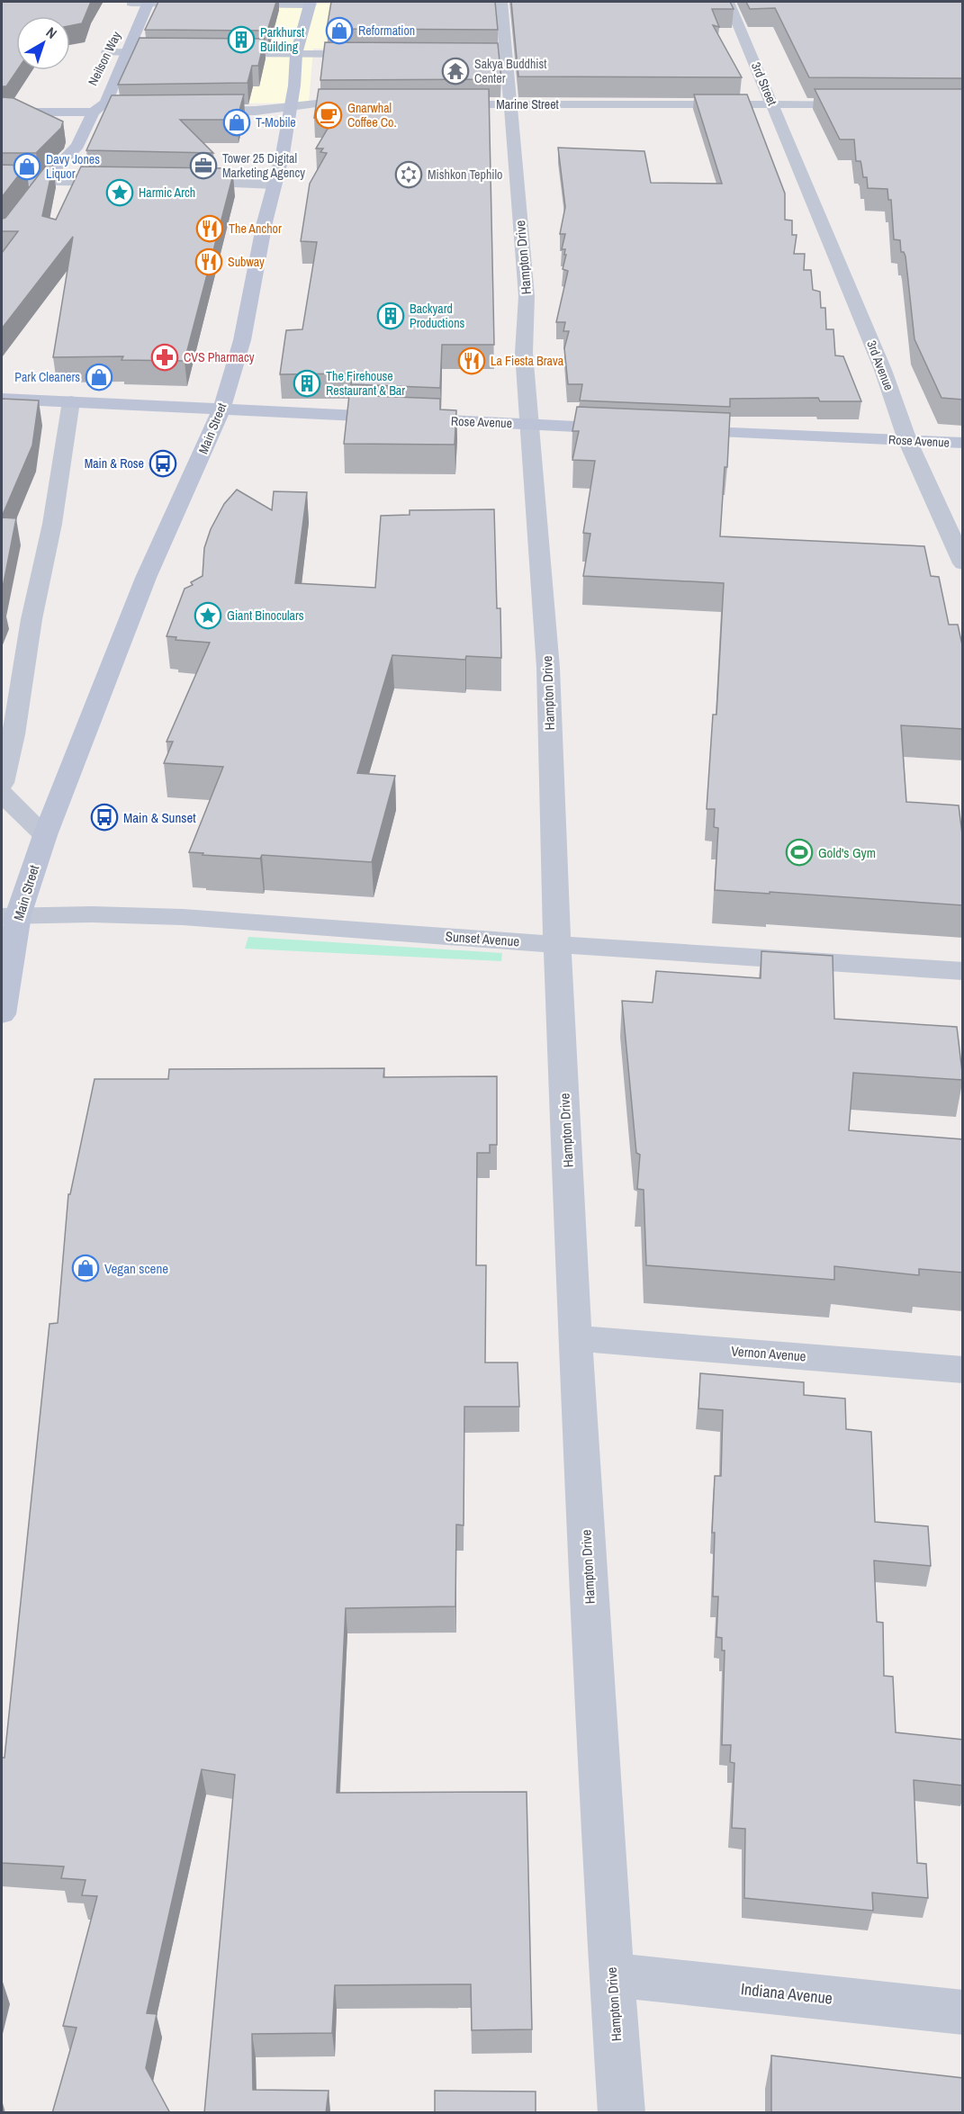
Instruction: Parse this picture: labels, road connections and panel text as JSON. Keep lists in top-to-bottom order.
{
  "streets": {
    "street": [
      "Neilson Way",
      "3rd Street",
      "Marine Street",
      "Hampton Drive",
      "3rd Avenue",
      "Rose Avenue",
      "Main Street",
      "Sunset Avenue",
      "Vernon Avenue",
      "Indiana Avenue"
    ]
  },
  "crossings": [
    ["3rd Street", "Marine Street"],
    ["3rd Street", "3rd Avenue"],
    ["Marine Street", "Hampton Drive"],
    ["Hampton Drive", "Rose Avenue"],
    ["Hampton Drive", "Sunset Avenue"],
    ["Hampton Drive", "Vernon Avenue"],
    ["Hampton Drive", "Indiana Avenue"],
    ["3rd Avenue", "Rose Avenue"],
    ["Rose Avenue", "Main Street"],
    ["Main Street", "Sunset Avenue"]
  ],
  "places": {
    "shop": [
      "Reformation",
      "T-Mobile",
      "Davy Jones Liquor",
      "Park Cleaners",
      "Vegan scene"
    ],
    "building": ["Parkhurst Building", "Backyard Productions", "The Firehouse Restaurant & Bar"],
    "temple": ["Sakya Buddhist Center"],
    "cafe": ["Gnarwhal Coffee Co."],
    "office": ["Tower 25 Digital Marketing Agency"],
    "synagogue": ["Mishkon Tephilo"],
    "place": ["Harmic Arch", "Giant Binoculars"],
    "restaurant": ["The Anchor", "Subway", "La Fiesta Brava"],
    "pharmacy": ["CVS Pharmacy"],
    "bus stop": ["Main & Rose", "Main & Sunset"],
    "sports": ["Gold's Gym"]
  },
  "north": "top right"
}
